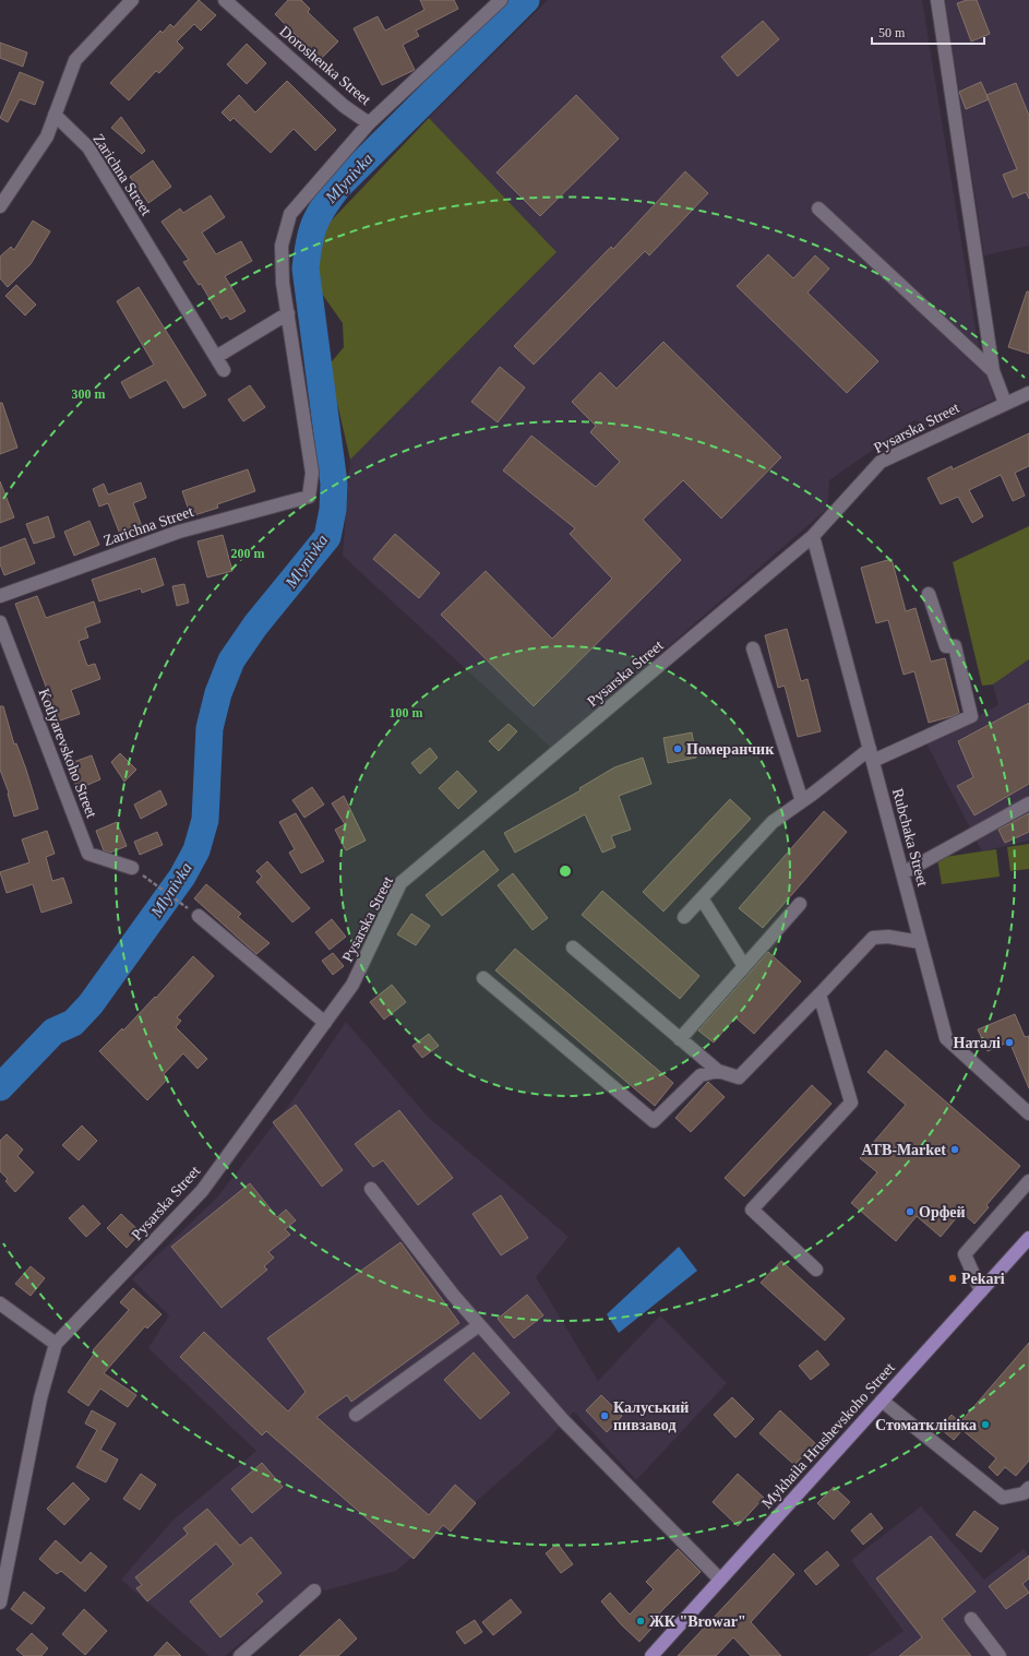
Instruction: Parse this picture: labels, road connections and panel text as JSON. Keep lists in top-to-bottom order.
{
  "streets": {
    "main road": ["Mykhaila Hrushevskoho Street"],
    "street": [
      "Doroshenka Street",
      "Zarichna Street",
      "Pysarska Street",
      "Kotlyarevskoho Street",
      "Rubchaka Street"
    ]
  },
  "crossings": [
    ["Pysarska Street", "Rubchaka Street"]
  ],
  "water": ["Mlynivka"],
  "places": [
    "Померанчик",
    "Наталі",
    "ATB-Market",
    "Орфей",
    "Pekari",
    "Калуський пивзавод",
    "Стоматклініка",
    "ЖК \"Browar\""
  ],
  "scale_bar": "50 m",
  "rings": ["300 m", "200 m", "100 m"]
}
